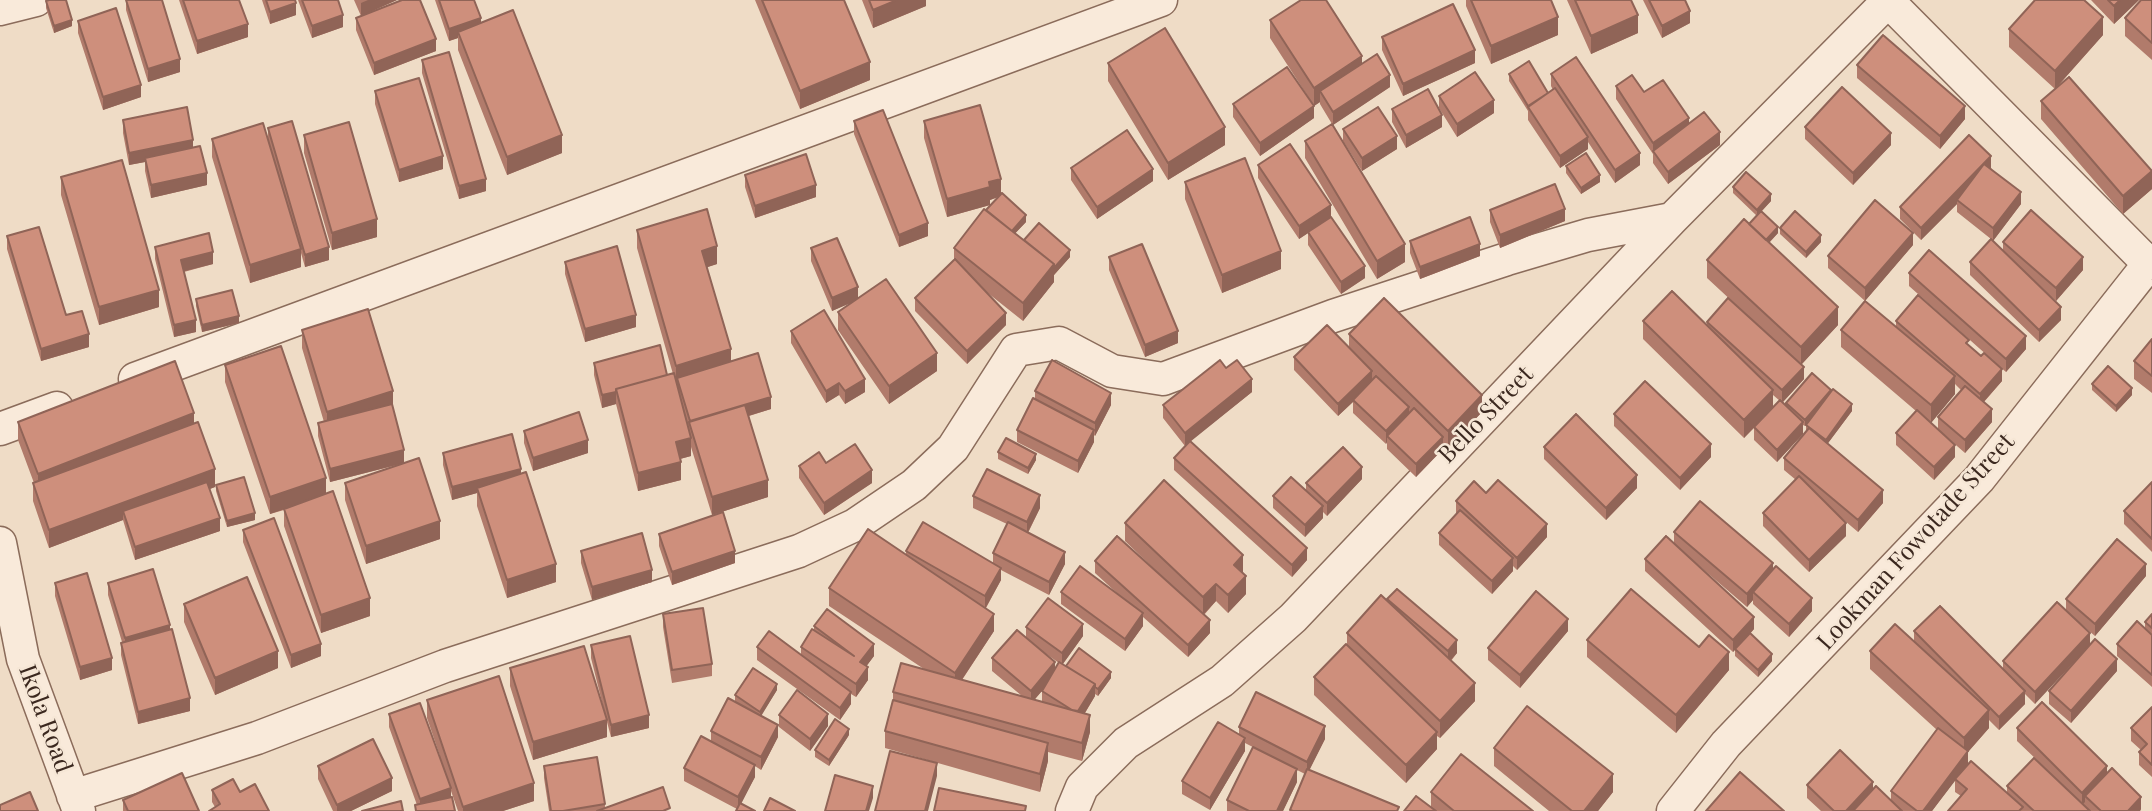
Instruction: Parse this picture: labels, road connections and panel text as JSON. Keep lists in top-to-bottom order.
{
  "streets": {
    "street": ["Bello Street", "Lookman Fowotade Street", "Ikola Road"]
  }
}
